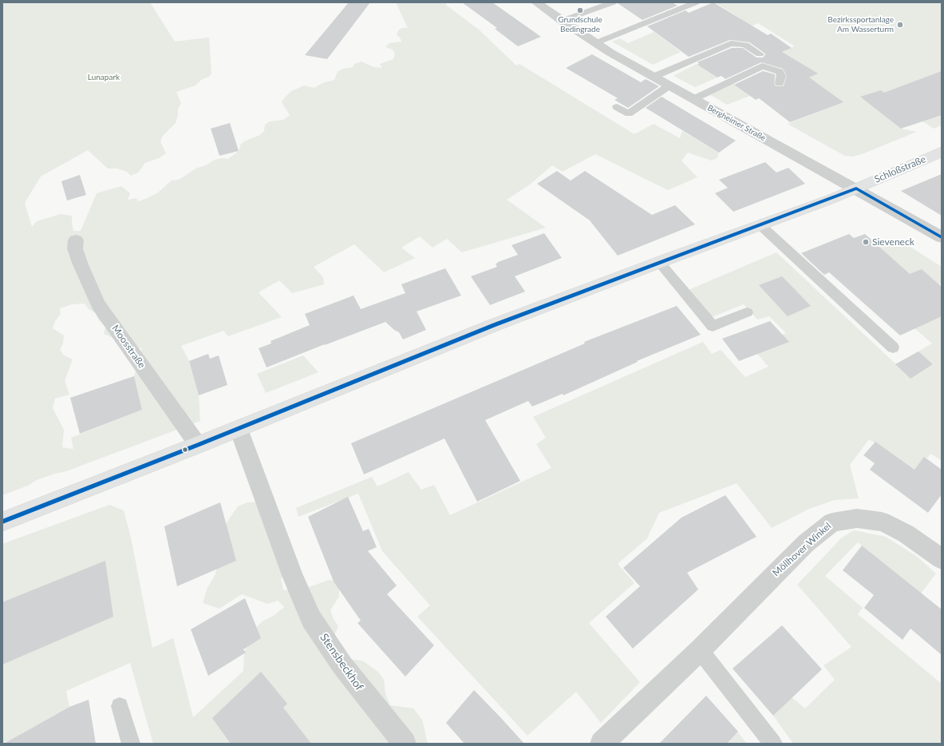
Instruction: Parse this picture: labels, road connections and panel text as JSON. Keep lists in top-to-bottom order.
{
  "streets": {
    "street": [
      "Bergheimer Straße",
      "Schloßstraße",
      "Moosstraße",
      "Möllhover Winkel",
      "Stensbeckhof"
    ]
  },
  "crossings": [
    ["Bergheimer Straße", "Schloßstraße"],
    ["Schloßstraße", "Moosstraße"],
    ["Schloßstraße", "Stensbeckhof"]
  ],
  "parks": ["Lunapark"],
  "places": ["Grundschule Bedingrade", "Bezirkssportanlage Am Wasserturm", "Sieveneck"]
}
